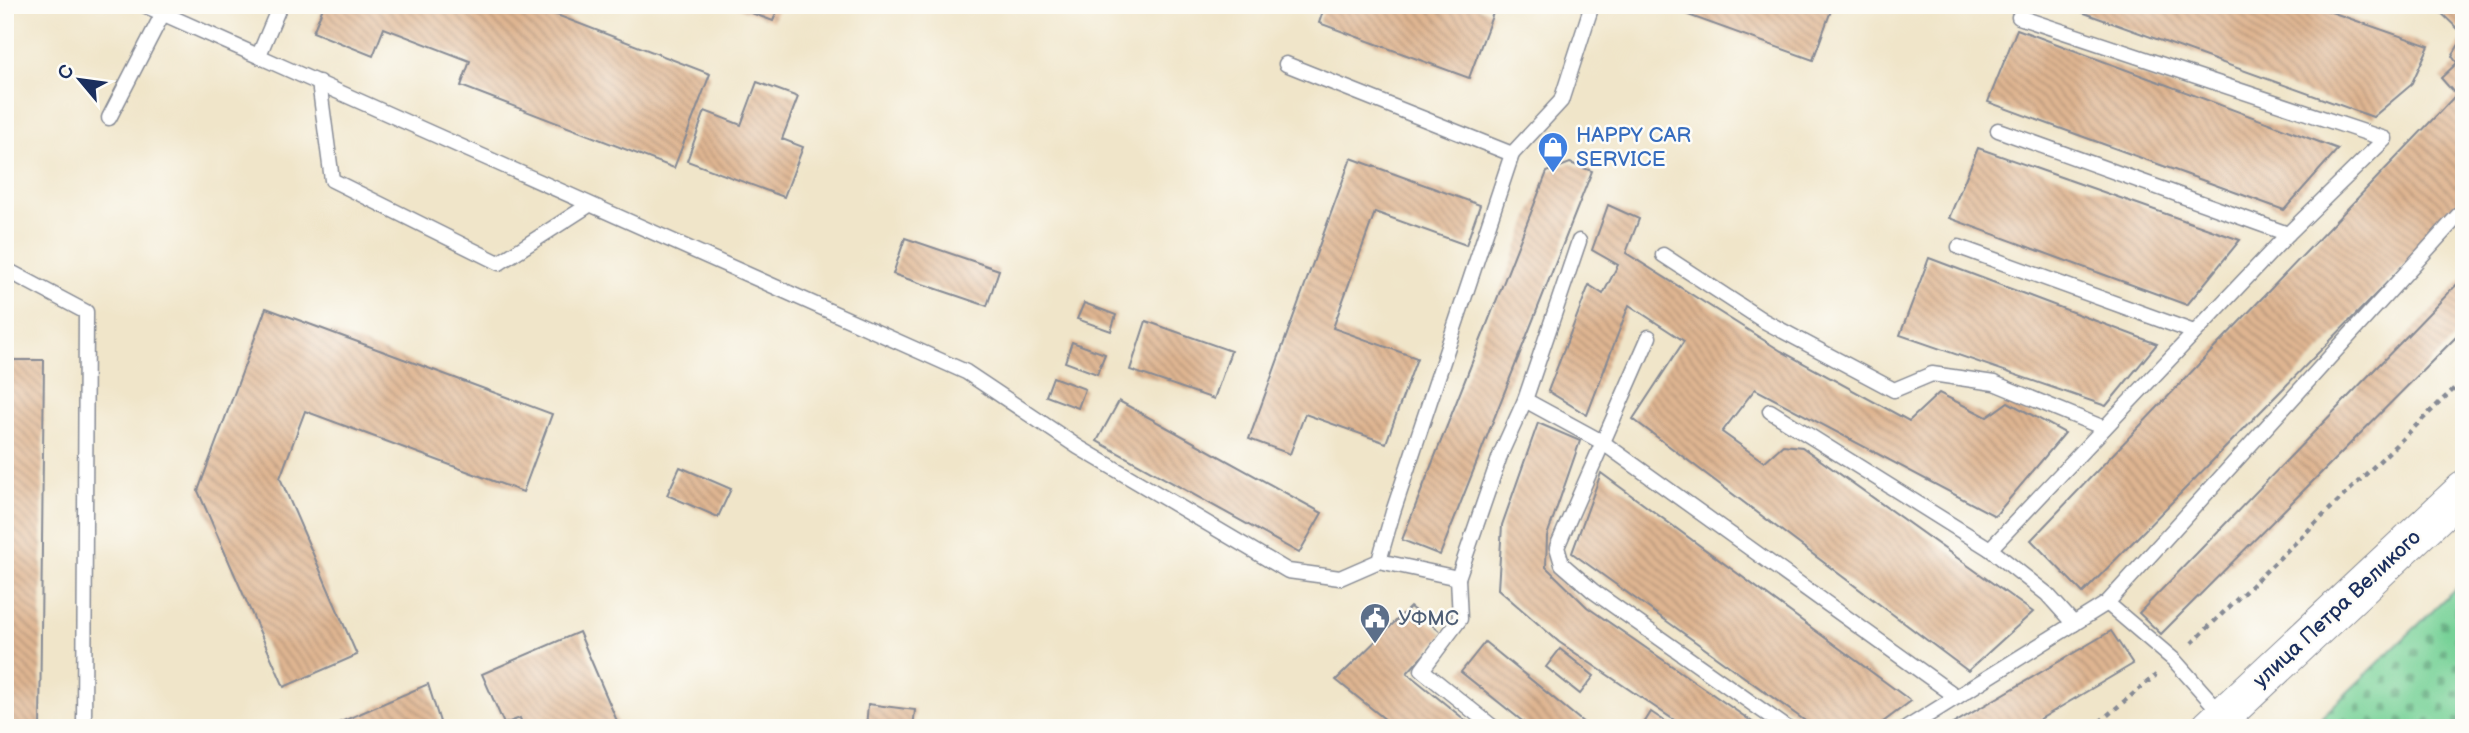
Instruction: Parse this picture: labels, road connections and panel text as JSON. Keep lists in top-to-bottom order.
{
  "streets": {
    "street": ["улица Петра Великого"]
  },
  "places": {
    "shop": ["HAPPY CAR SERVICE"],
    "public building": ["УФМС"]
  },
  "north": "top left"
}
